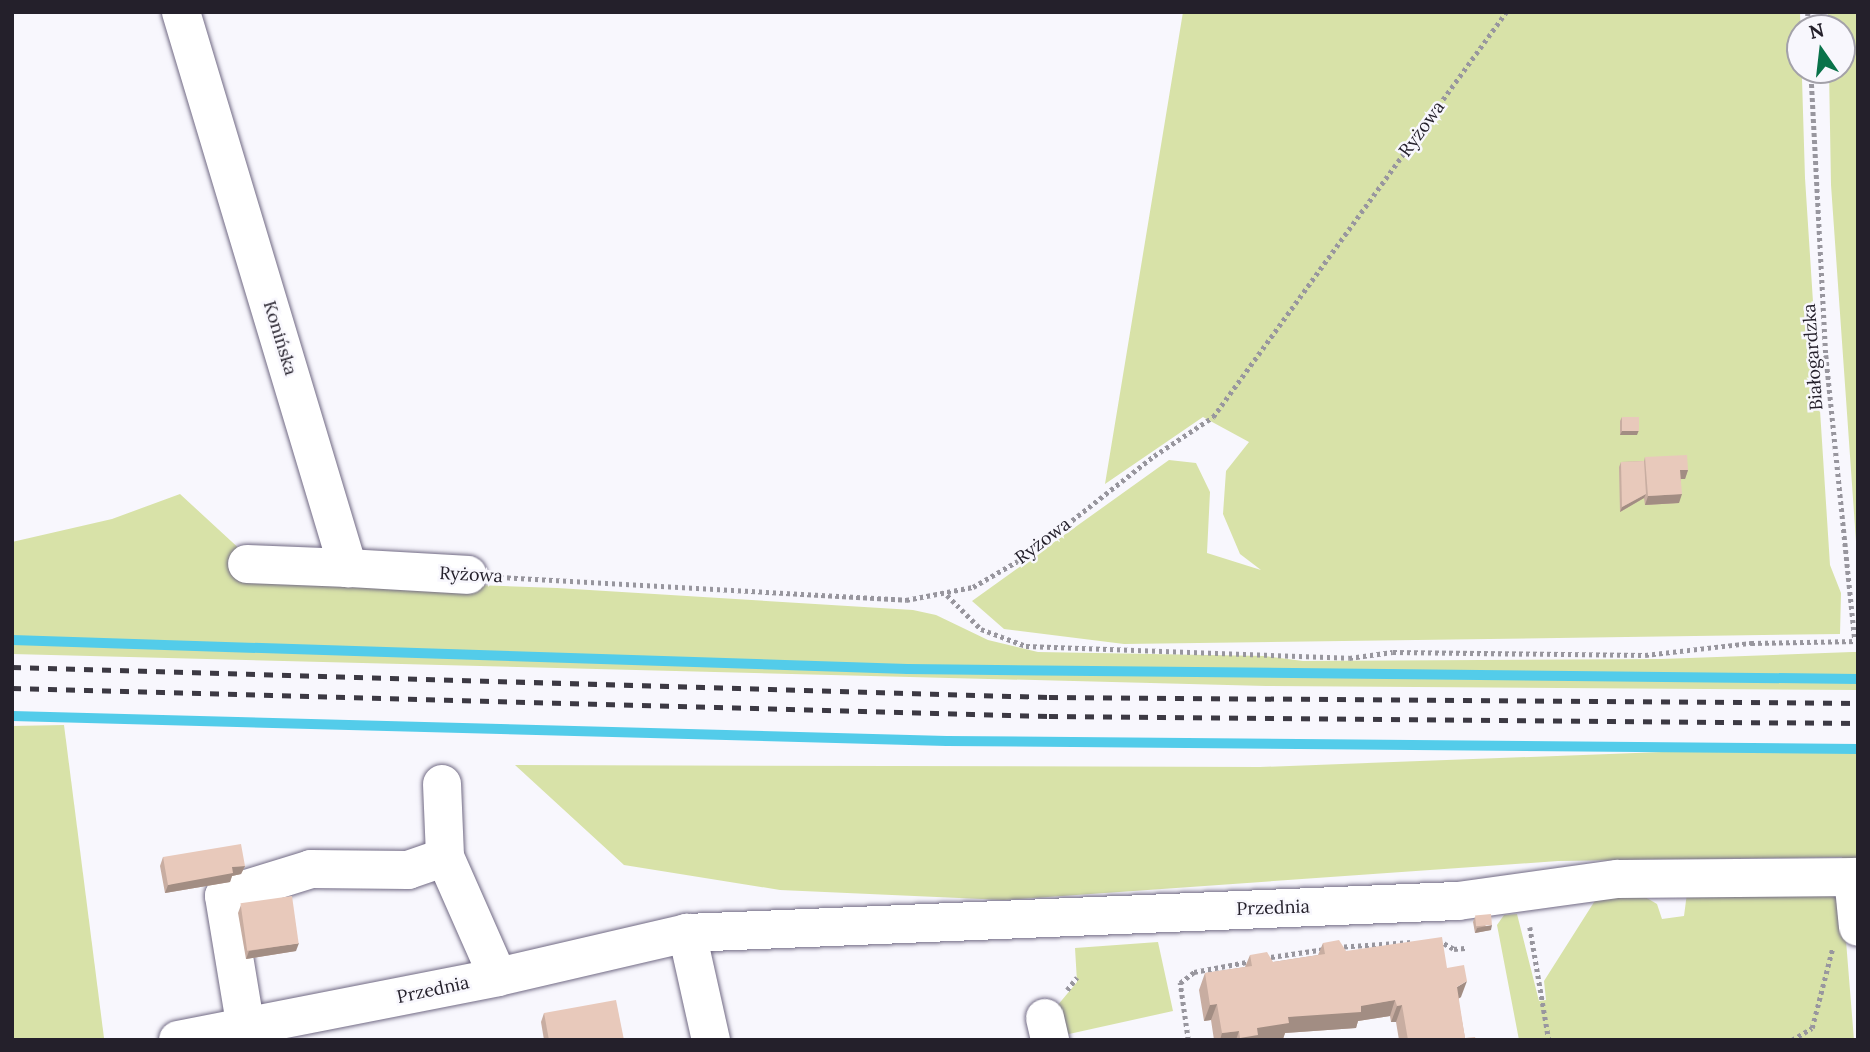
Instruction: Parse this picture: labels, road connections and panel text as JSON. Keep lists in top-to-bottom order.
{
  "streets": {
    "street": ["Ryżowa", "Konińska", "Przednia"],
    "path": ["Białogardzka"]
  },
  "crossings": [
    ["Ryżowa", "Konińska"]
  ],
  "north": "top"
}
